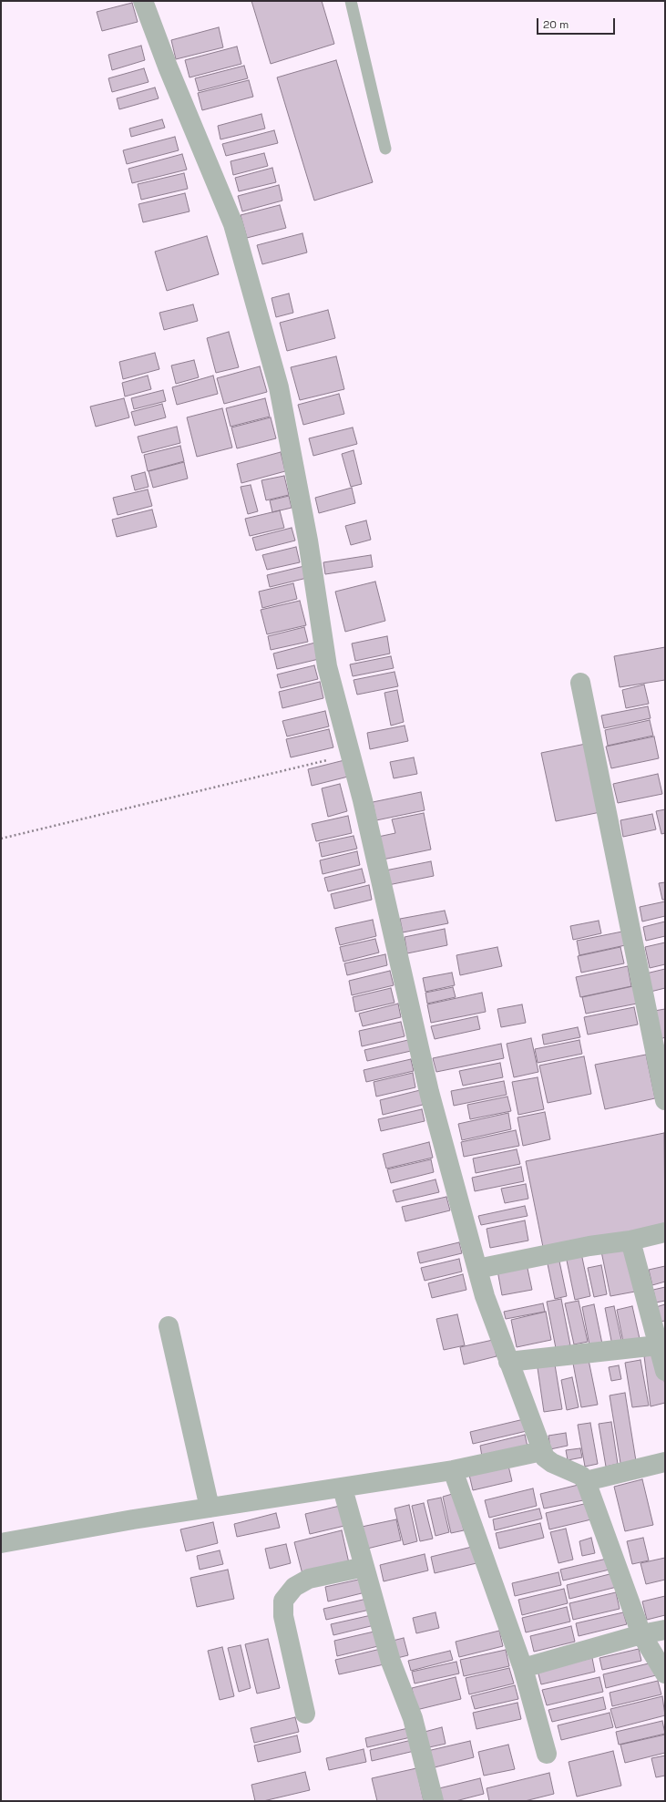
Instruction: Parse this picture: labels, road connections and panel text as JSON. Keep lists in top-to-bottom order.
{
  "scale_bar": "20 m"
}
